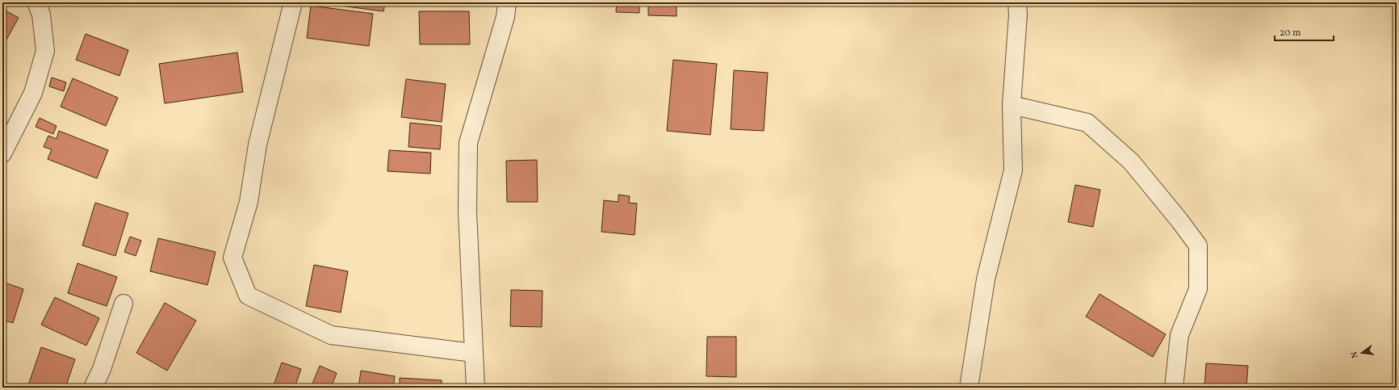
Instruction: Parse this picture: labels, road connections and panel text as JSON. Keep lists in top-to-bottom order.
{
  "scale_bar": "20 m",
  "north": "left"
}
